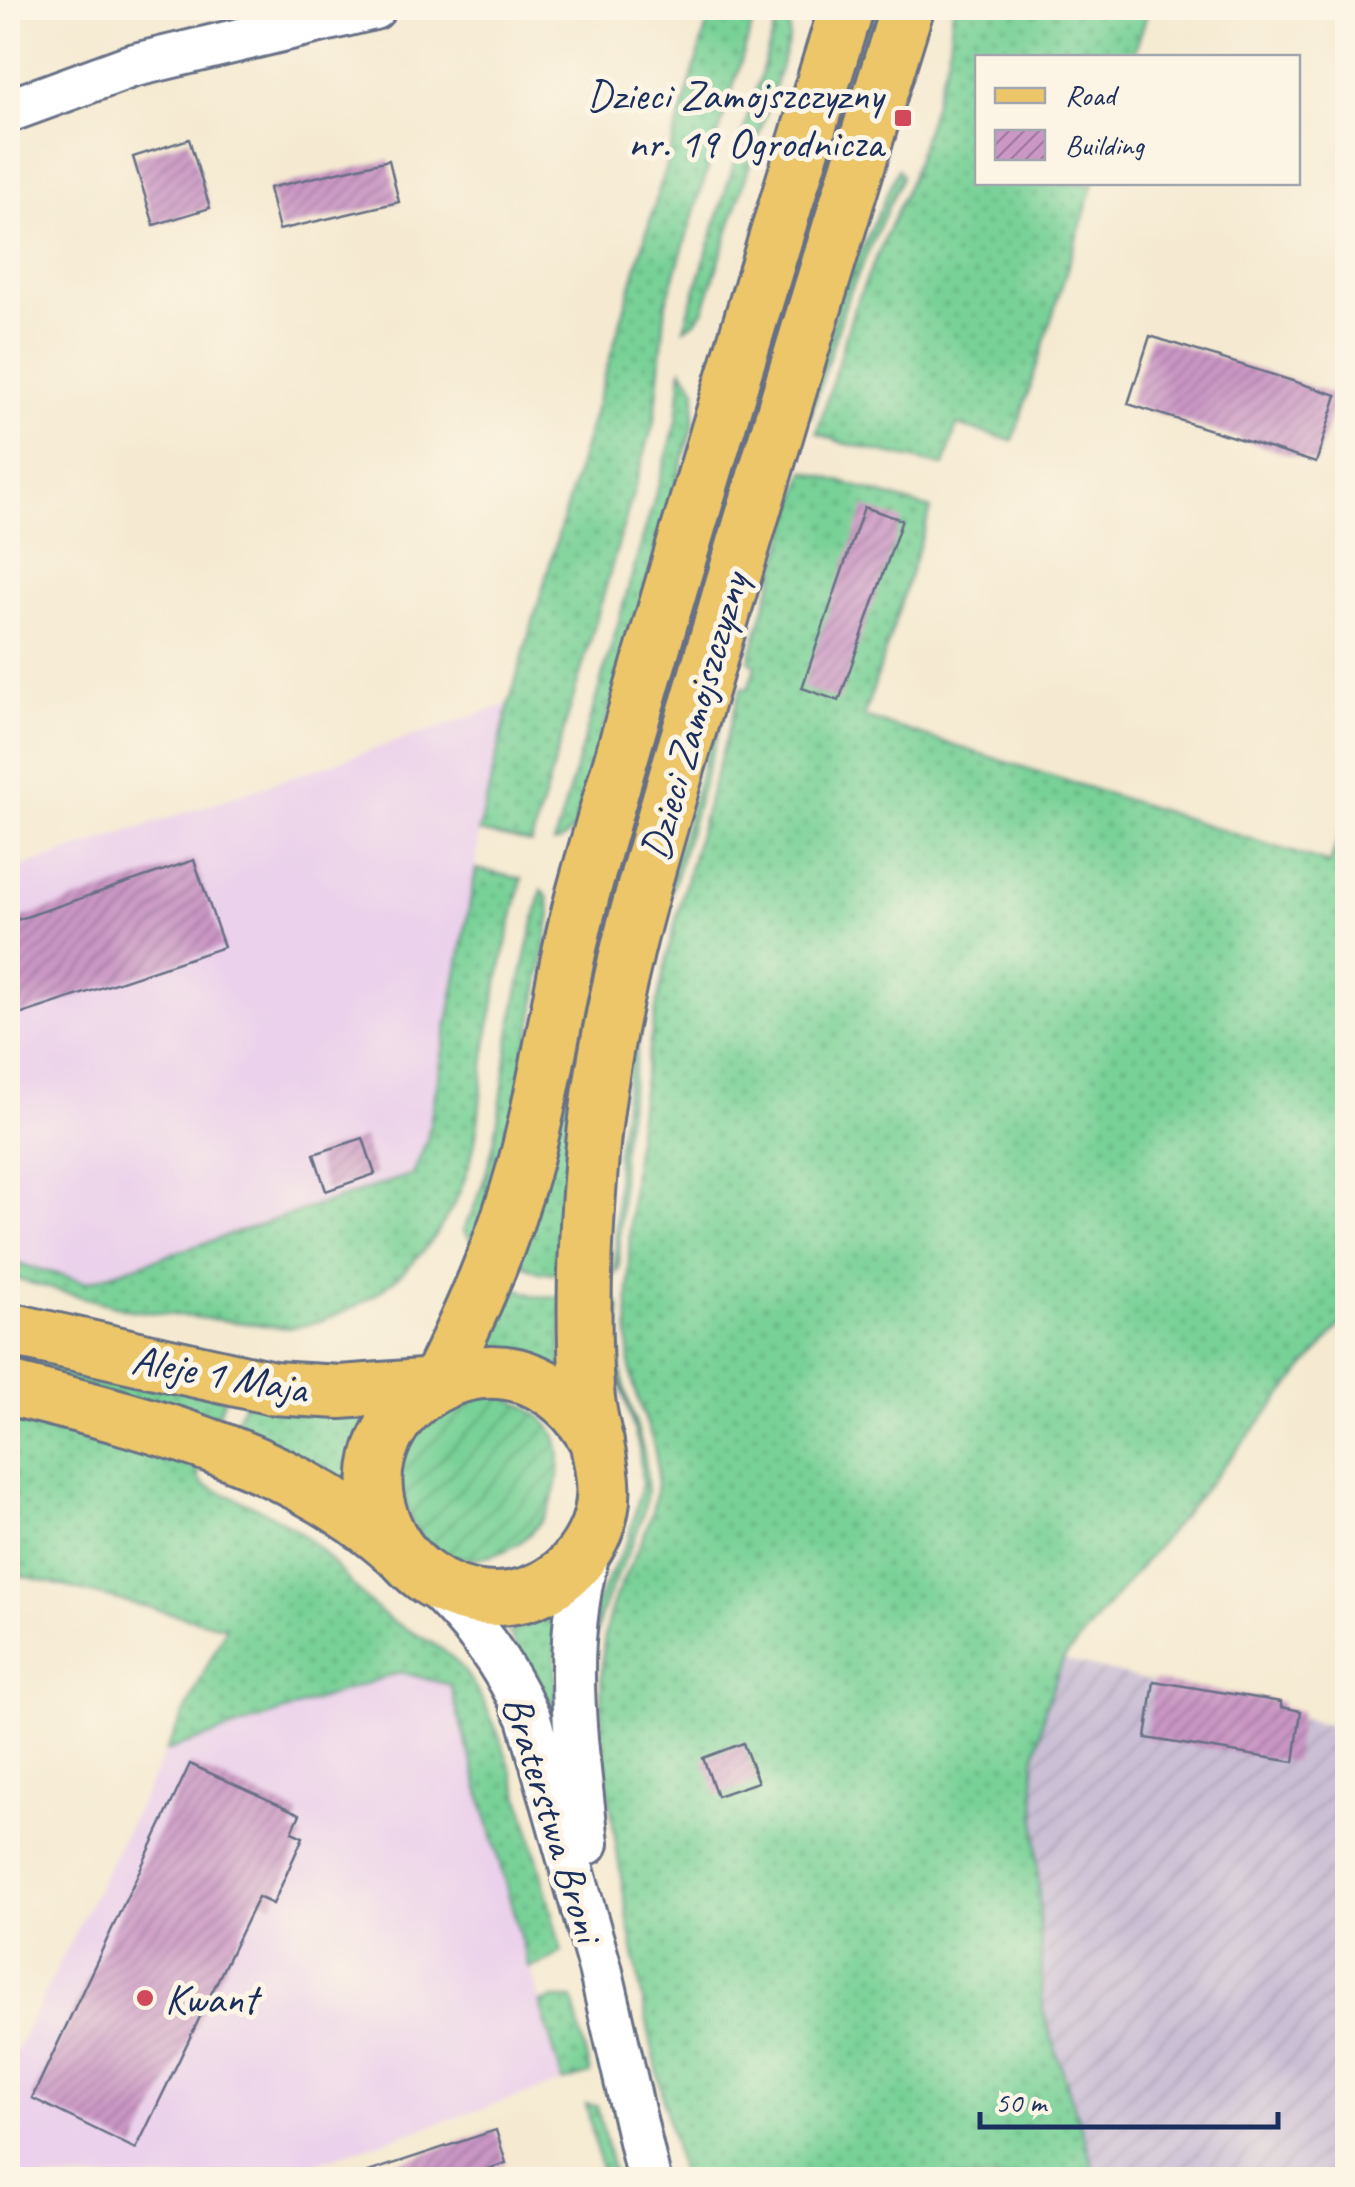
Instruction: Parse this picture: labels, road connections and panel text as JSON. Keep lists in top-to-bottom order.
{
  "streets": {
    "main road": ["Dzieci Zamojszczyzny", "Aleje 1 Maja"],
    "street": ["Braterstwa Broni"]
  },
  "crossings": [
    ["Dzieci Zamojszczyzny", "Aleje 1 Maja"],
    ["Dzieci Zamojszczyzny", "Braterstwa Broni"],
    ["Aleje 1 Maja", "Braterstwa Broni"]
  ],
  "places": {
    "transit": ["Dzieci Zamojszczyzny nr. 19 Ogrodnicza"],
    "other": ["Kwant"]
  },
  "legend": ["Road", "Building"],
  "scale_bar": "50 m"
}
